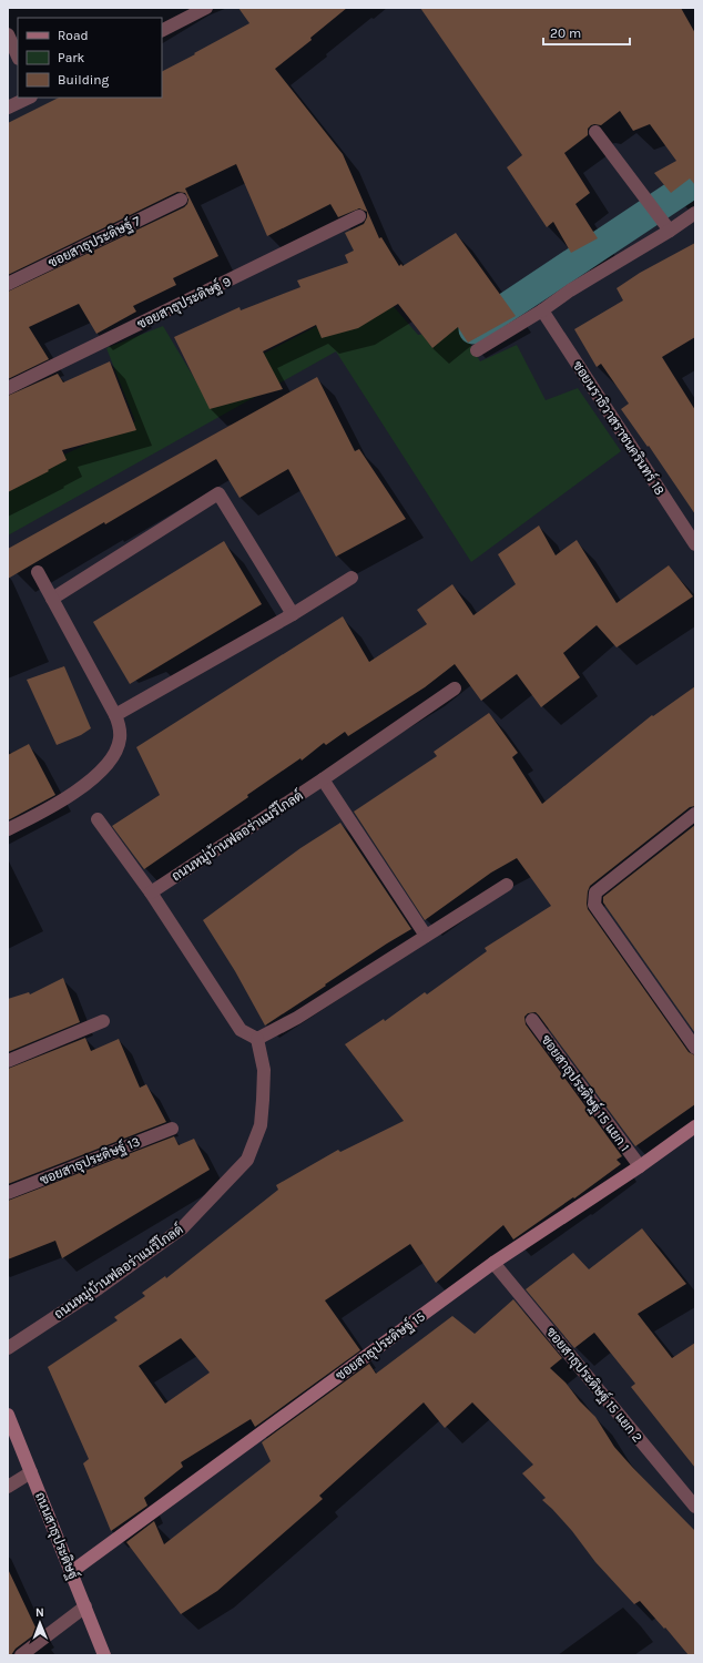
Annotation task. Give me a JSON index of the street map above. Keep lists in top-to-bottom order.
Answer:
{
  "streets": {
    "street": [
      "ซอยสาธุประดิษฐ์ 7",
      "ซอยสาธุประดิษฐ์ 9",
      "ซอยนราธิวาสราชนครินทร์ 18",
      "ถนนหมู่บ้านฟลอร่าแมรีโกลด์",
      "ซอยสาธุประดิษฐ์ 15 แยก 1",
      "ซอยสาธุประดิษฐ์ 13",
      "ซอยสาธุประดิษฐ์ 15",
      "ซอยสาธุประดิษฐ์ 15 แยก 2",
      "ถนนสาธุประดิษฐ์"
    ]
  },
  "crossings": [
    ["ซอยสาธุประดิษฐ์ 15 แยก 1", "ซอยสาธุประดิษฐ์ 15"],
    ["ซอยสาธุประดิษฐ์ 15", "ซอยสาธุประดิษฐ์ 15 แยก 2"],
    ["ซอยสาธุประดิษฐ์ 15", "ถนนสาธุประดิษฐ์"]
  ],
  "legend": ["Road", "Park", "Building"],
  "scale_bar": "20 m",
  "north": "top"
}
